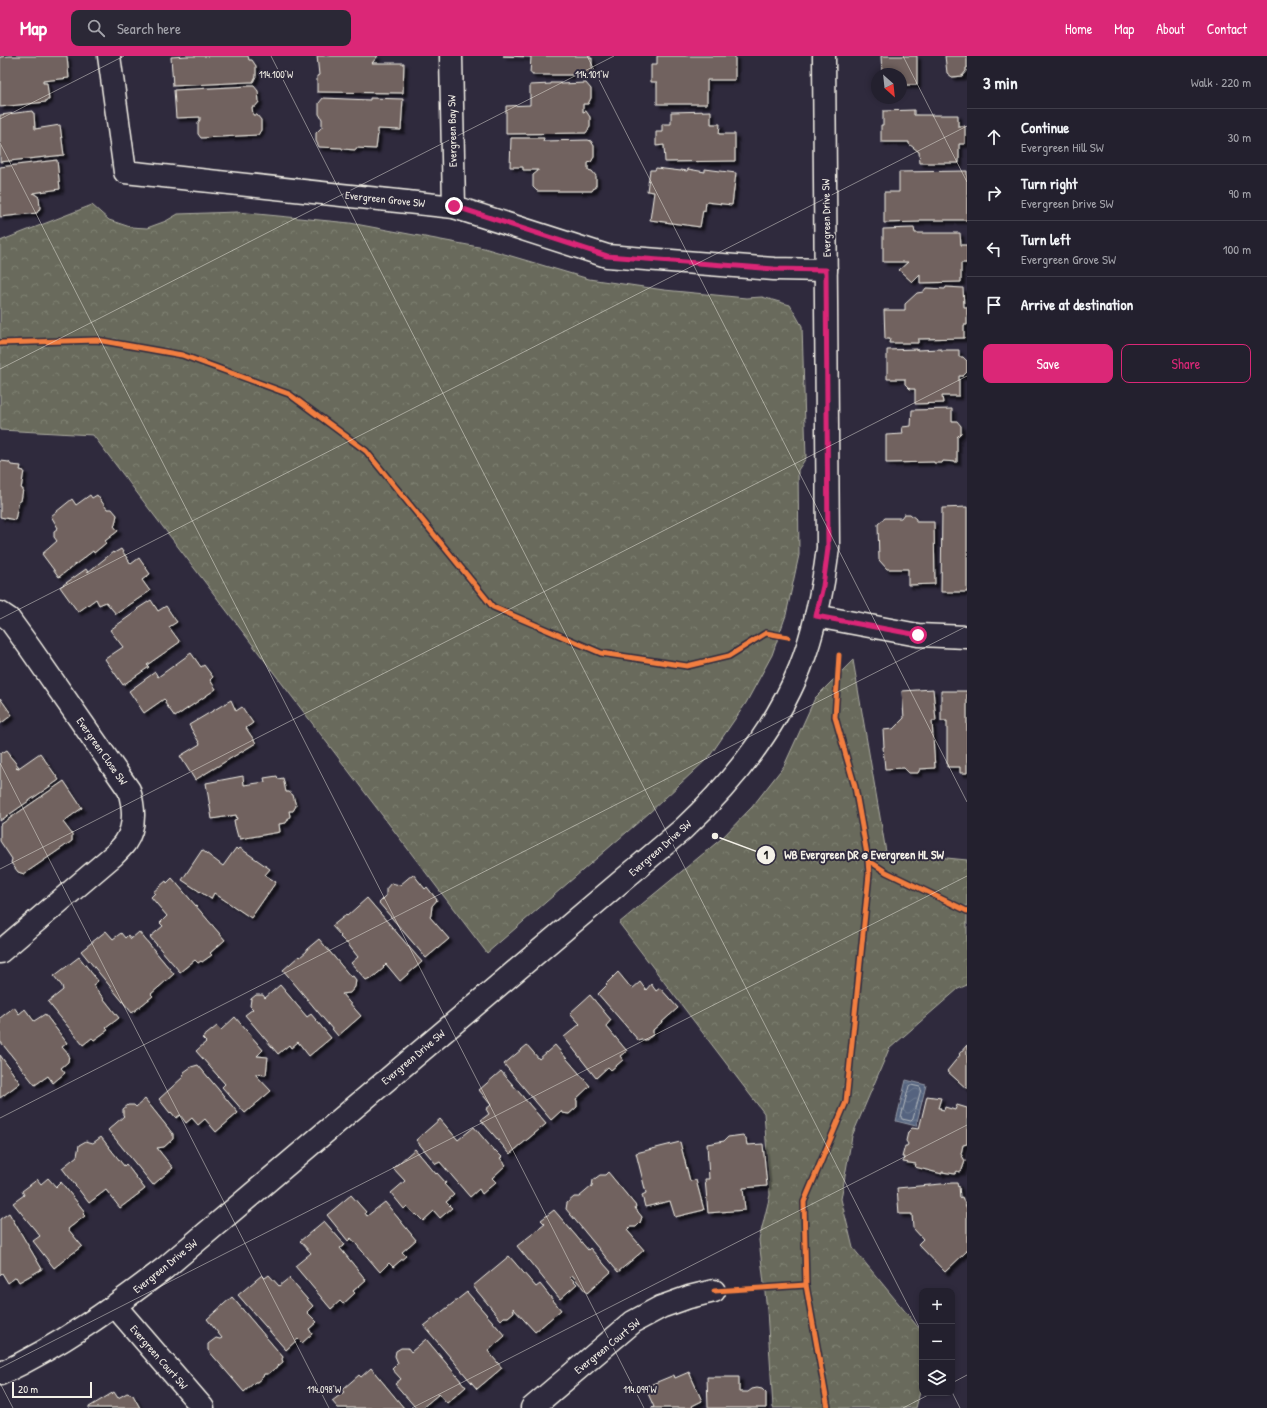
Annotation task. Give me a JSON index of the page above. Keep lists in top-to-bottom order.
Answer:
{
  "streets": {
    "street": [
      "Evergreen Bay SW",
      "Evergreen Grove SW",
      "Evergreen Drive SW",
      "Evergreen Close SW",
      "Evergreen Court SW"
    ]
  },
  "crossings": [
    ["Evergreen Bay SW", "Evergreen Grove SW"],
    ["Evergreen Grove SW", "Evergreen Drive SW"],
    ["Evergreen Drive SW", "Evergreen Court SW"]
  ],
  "places": ["WB Evergreen DR @ Evergreen HL SW"],
  "scale_bar": "20 m",
  "north": "bottom right",
  "page": {
    "header": "Map",
    "search": "Search here",
    "nav": [
      "Home",
      "Map",
      "About",
      "Contact"
    ],
    "heading": ["3 min", "Walk · 220 m"],
    "list": [
      ["Continue", "Evergreen Hill SW", "30 m"],
      ["Turn right", "Evergreen Drive SW", "90 m"],
      ["Turn left", "Evergreen Grove SW", "100 m"],
      "Arrive at destination"
    ],
    "buttons": ["Save", "Share"],
    "map_buttons": ["+", "−"],
    "scale": "20 m"
  },
  "coordinates": [
    "114.100°W",
    "114.101°W",
    "114.098°W",
    "114.099°W"
  ]
}
